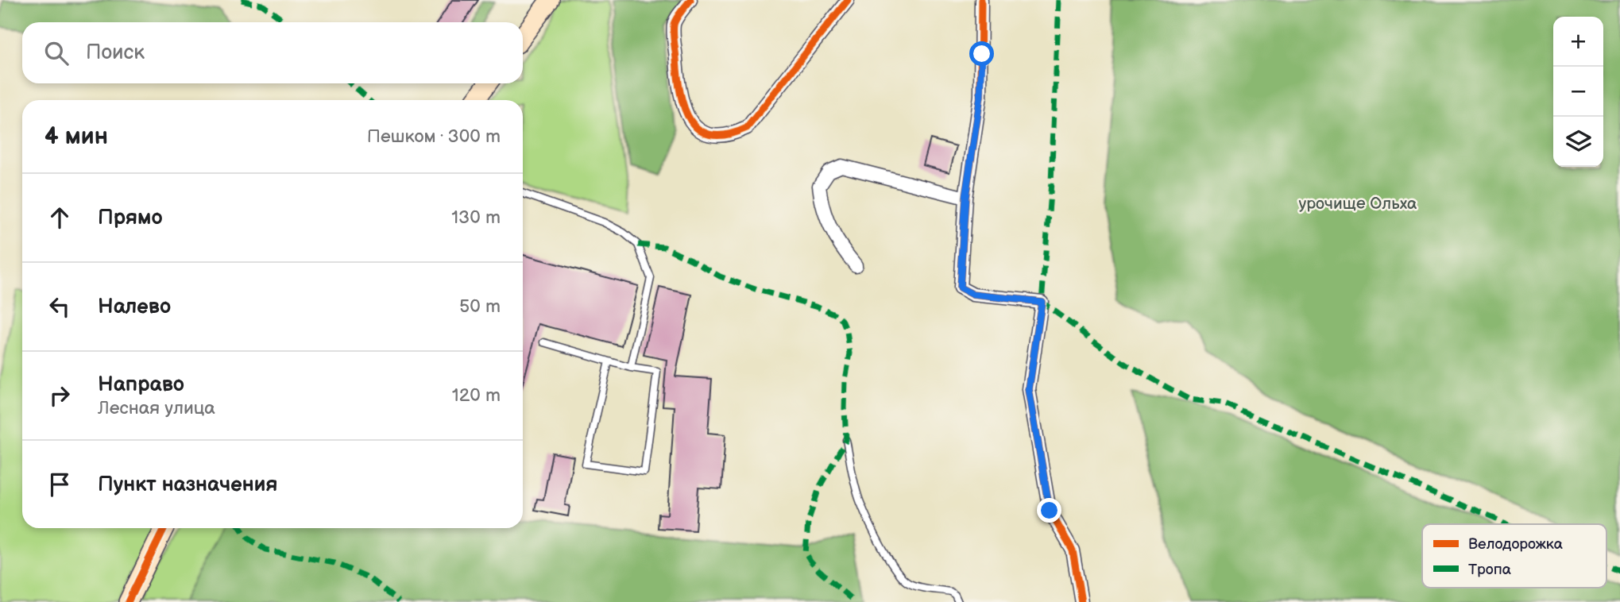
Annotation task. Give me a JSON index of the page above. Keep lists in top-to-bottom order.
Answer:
{
  "parks": ["урочище Ольха"],
  "legend": ["Велодорожка", "Тропа"],
  "page": {
    "map_buttons": ["+", "−"],
    "search": "Поиск",
    "heading": ["4 мин", "Пешком · 300 m"],
    "list": [
      ["Прямо", "130 m"],
      ["Налево", "50 m"],
      ["Направо", "Лесная улица", "120 m"],
      "Пункт назначения"
    ]
  }
}
